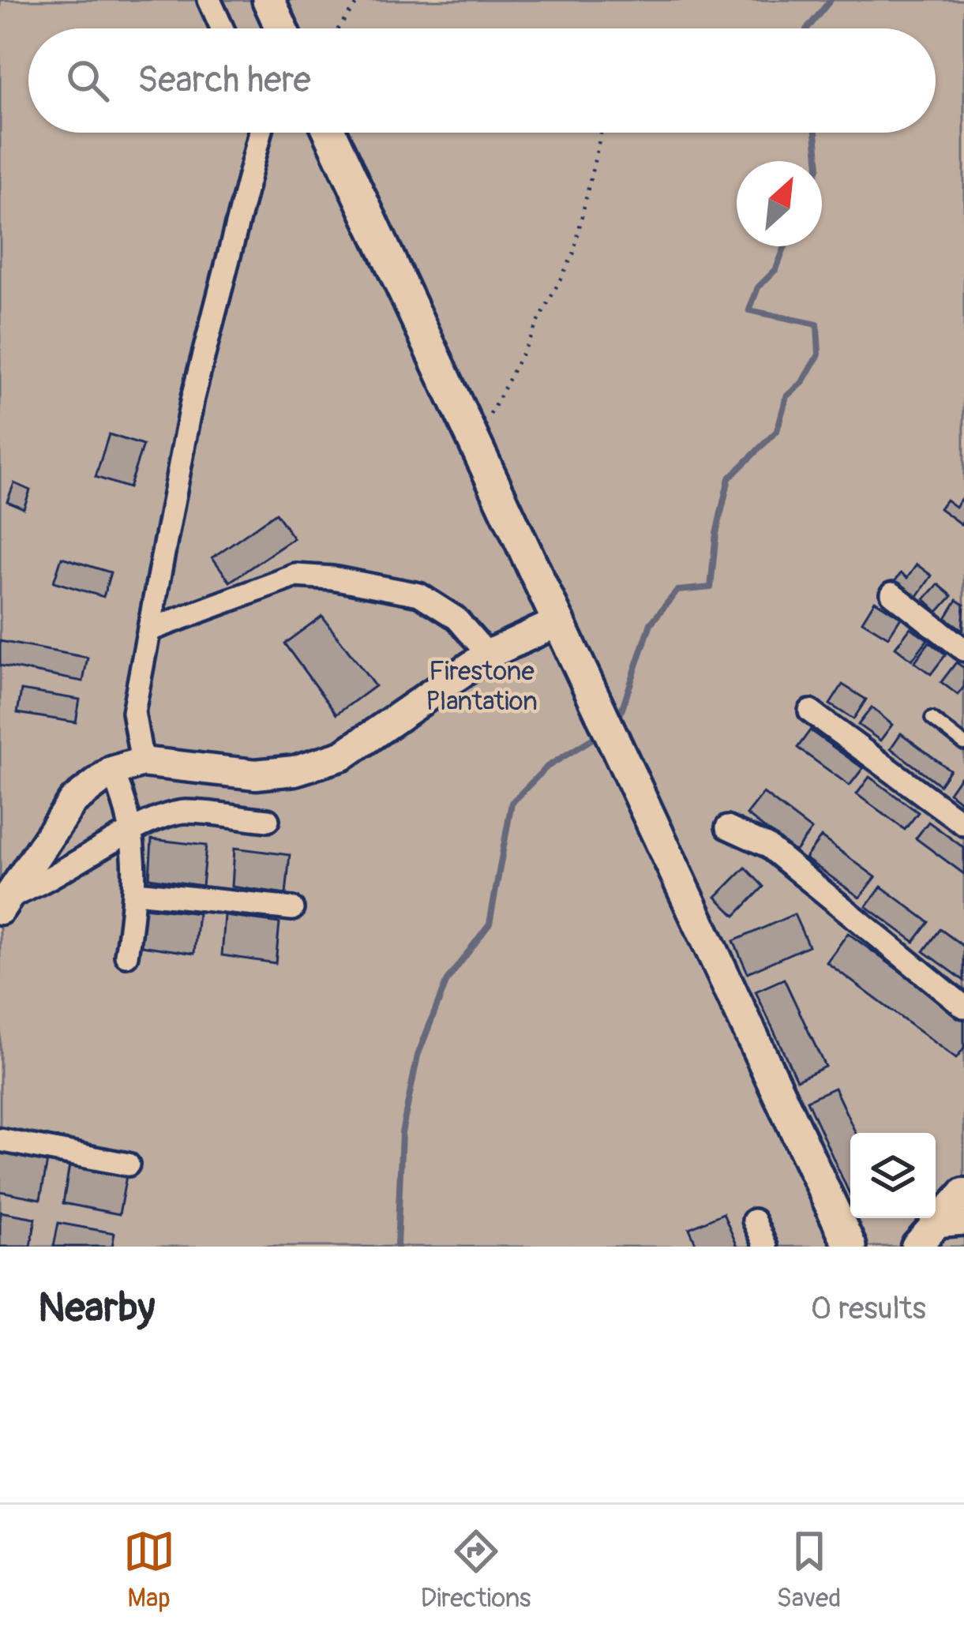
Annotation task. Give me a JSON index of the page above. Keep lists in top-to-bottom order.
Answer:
{
  "parks": ["Firestone Plantation"],
  "north": "top right",
  "page": {
    "search": "Search here",
    "heading": ["Nearby", "0 results"],
    "nav": ["Map", "Directions", "Saved"]
  }
}
